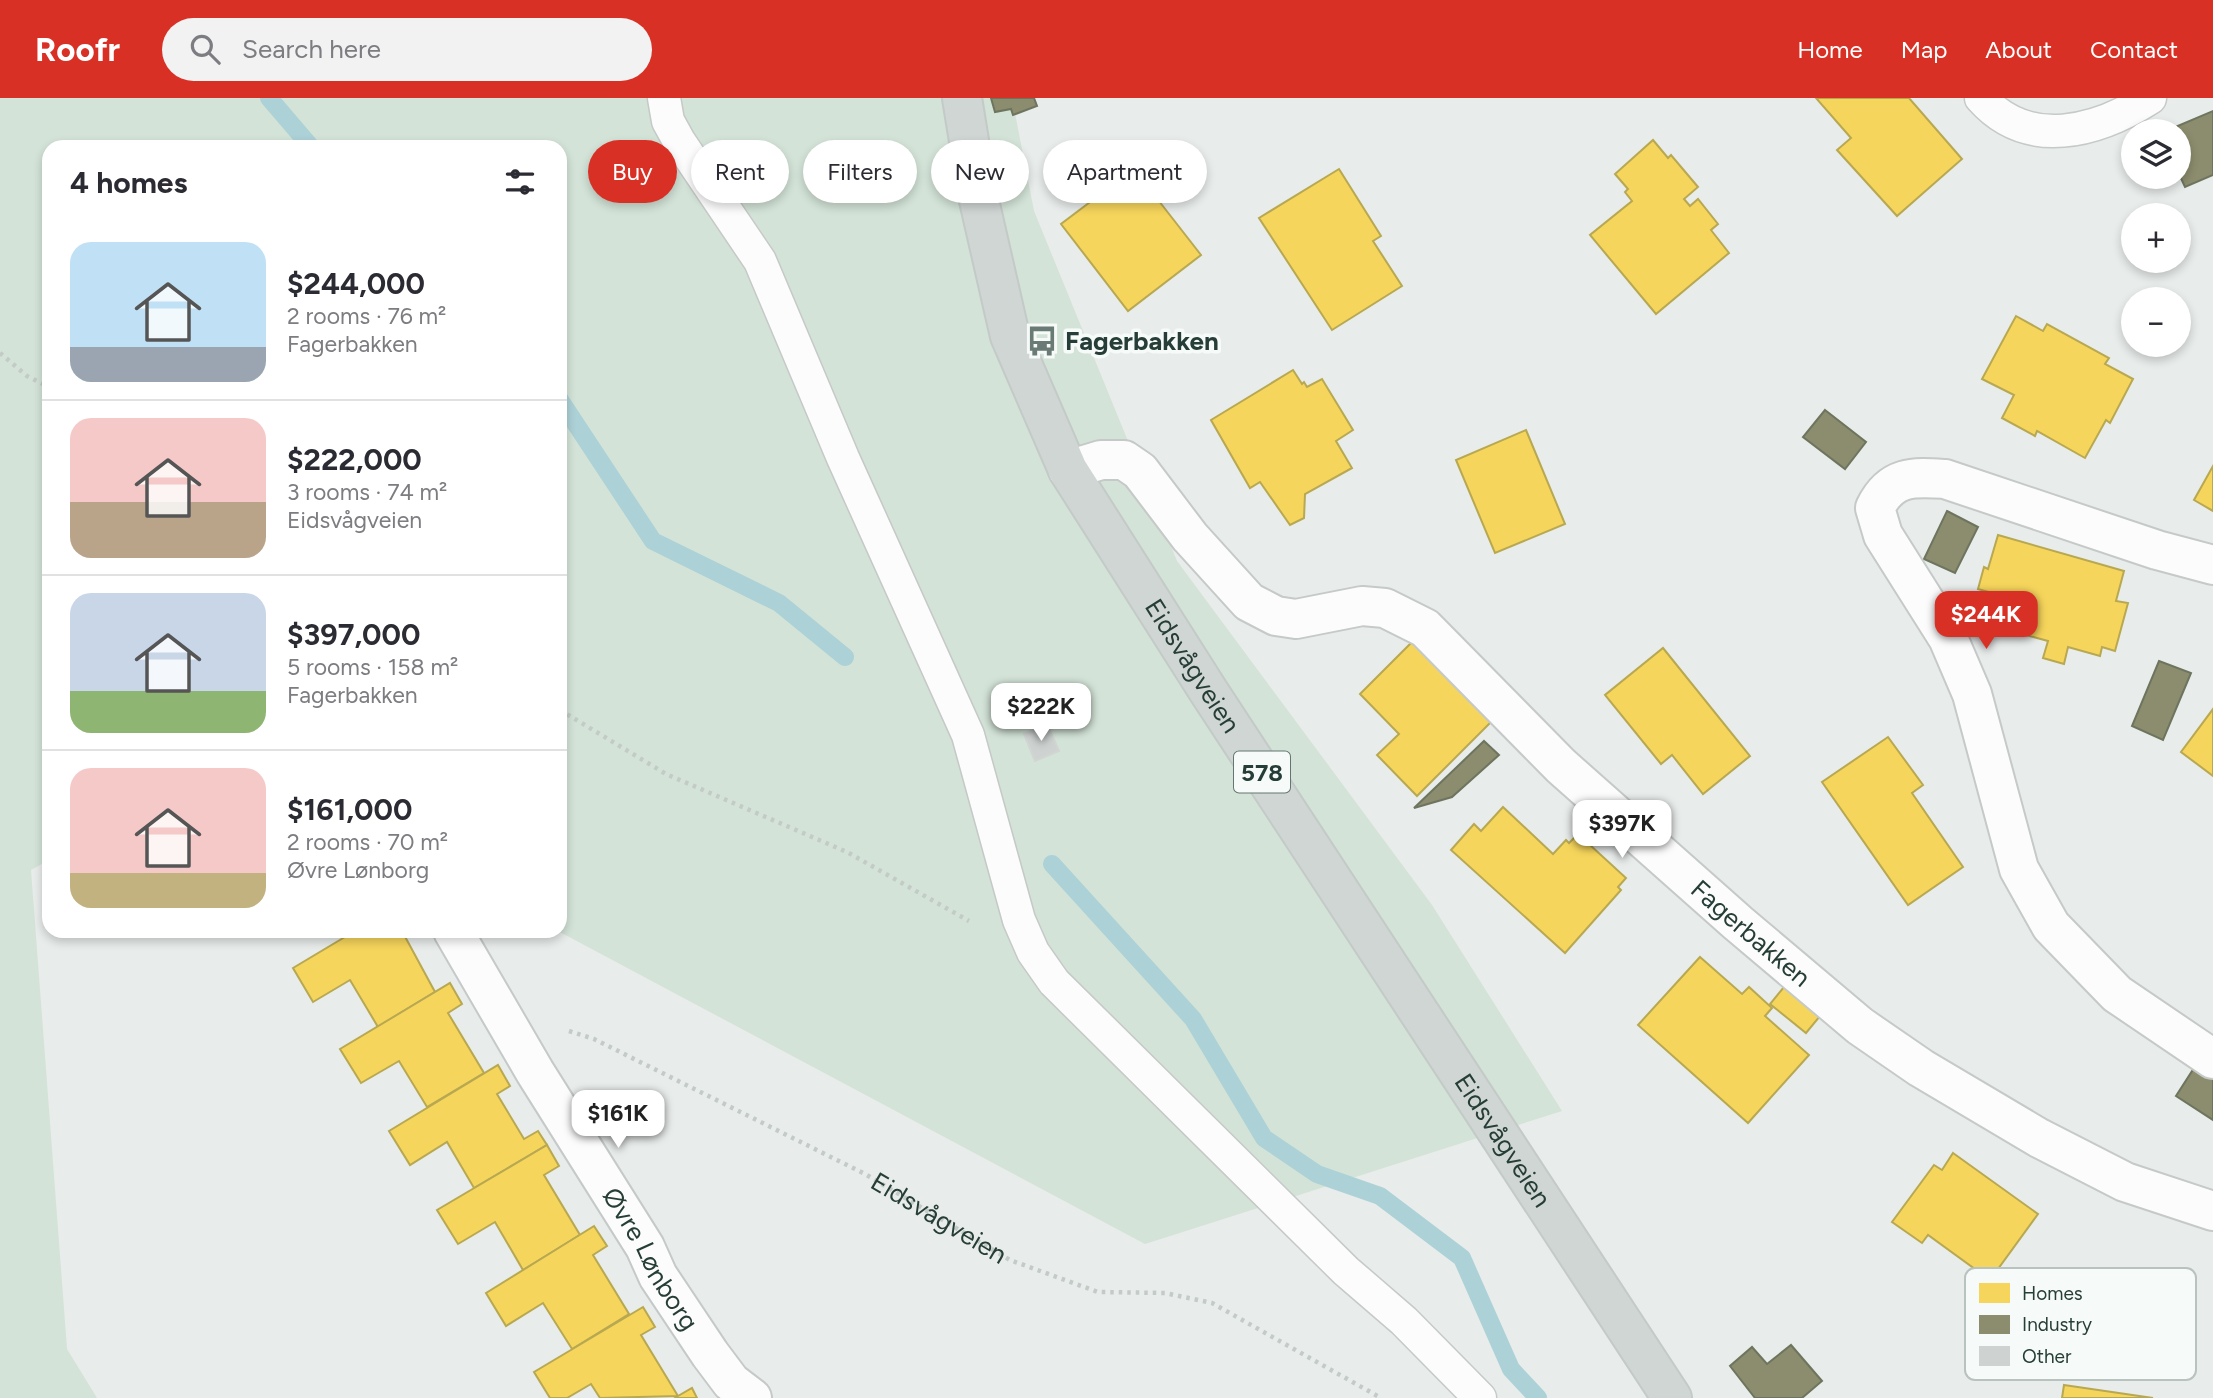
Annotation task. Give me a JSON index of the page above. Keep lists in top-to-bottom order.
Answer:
{
  "streets": {
    "main road": ["Eidsvågveien", "578"],
    "street": ["Fagerbakken", "Øvre Lønborg"]
  },
  "crossings": [
    ["Eidsvågveien", "Fagerbakken"],
    ["Eidsvågveien", "Øvre Lønborg"]
  ],
  "places": {
    "bus stop": ["Fagerbakken"]
  },
  "legend": ["Homes", "Industry", "Other"],
  "page": {
    "header": "Roofr",
    "search": "Search here",
    "nav": [
      "Home",
      "Map",
      "About",
      "Contact"
    ],
    "map_buttons": ["+", "−"],
    "chip": [
      "Buy",
      "Rent",
      "Filters",
      "New",
      "Apartment"
    ],
    "heading": "4 homes",
    "list": [
      {
        "name": "$244,000",
        "note": "2 rooms · 76 m² · Fagerbakken"
      },
      {
        "name": "$222,000",
        "note": "3 rooms · 74 m² · Eidsvågveien"
      },
      {
        "name": "$397,000",
        "note": "5 rooms · 158 m² · Fagerbakken"
      },
      {
        "name": "$161,000",
        "note": "2 rooms · 70 m² · Øvre Lønborg"
      }
    ],
    "price": [
      "$244K",
      "$222K",
      "$397K",
      "$161K"
    ]
  }
}
